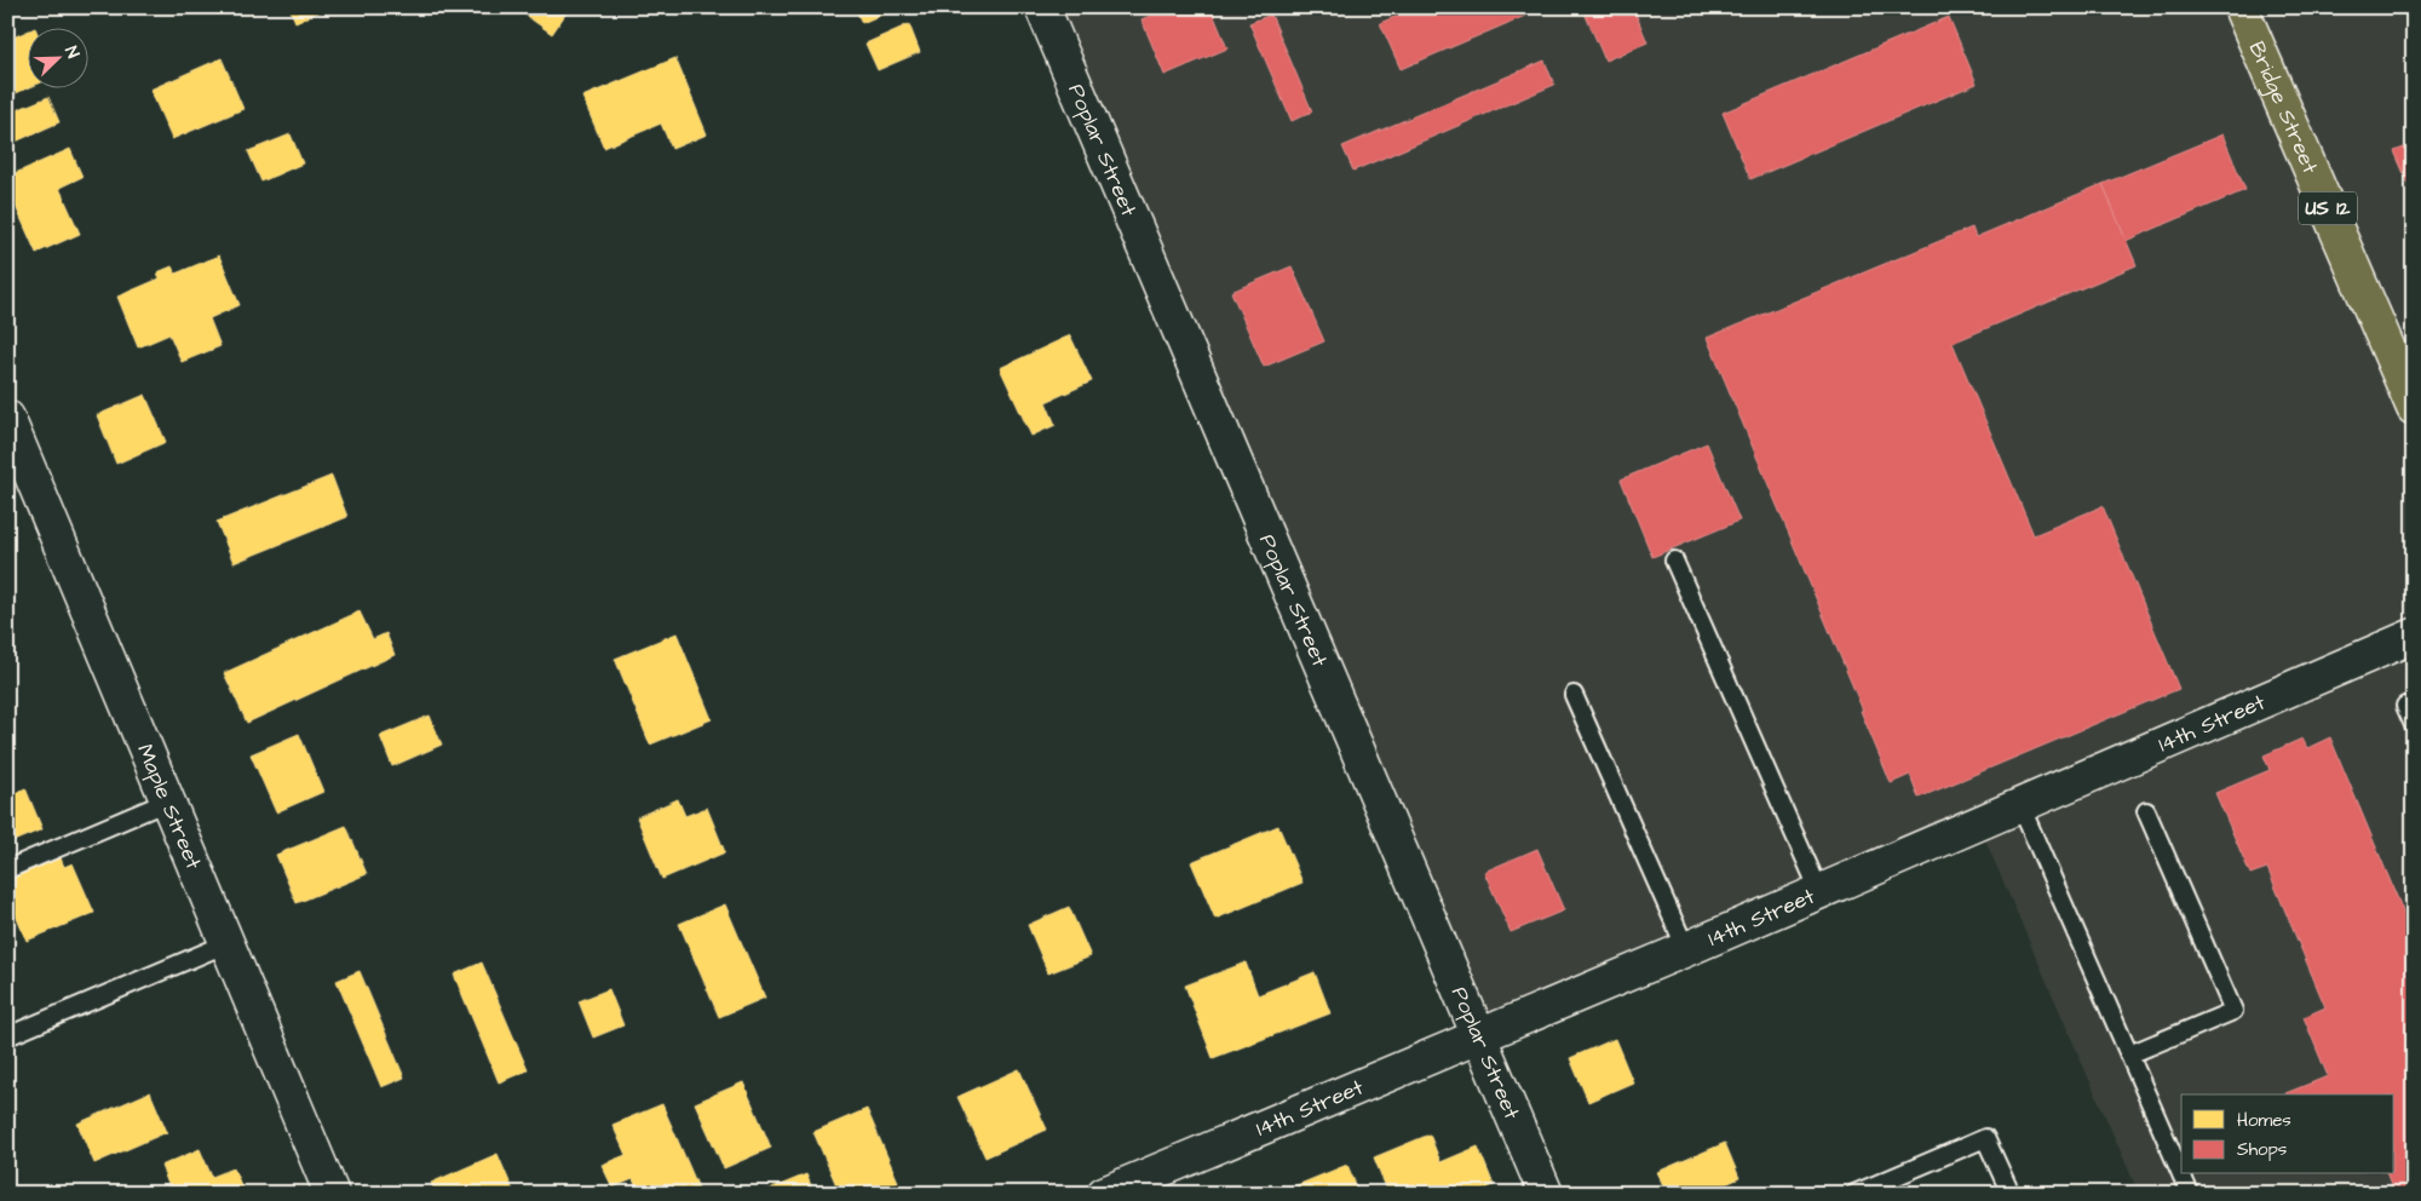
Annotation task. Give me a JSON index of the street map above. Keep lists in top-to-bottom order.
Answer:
{
  "streets": {
    "highway": ["Bridge Street", "US 12"],
    "street": ["Poplar Street", "14th Street", "Maple Street"]
  },
  "crossings": [
    ["Poplar Street", "14th Street"]
  ],
  "legend": ["Homes", "Shops"],
  "north": "top right"
}
